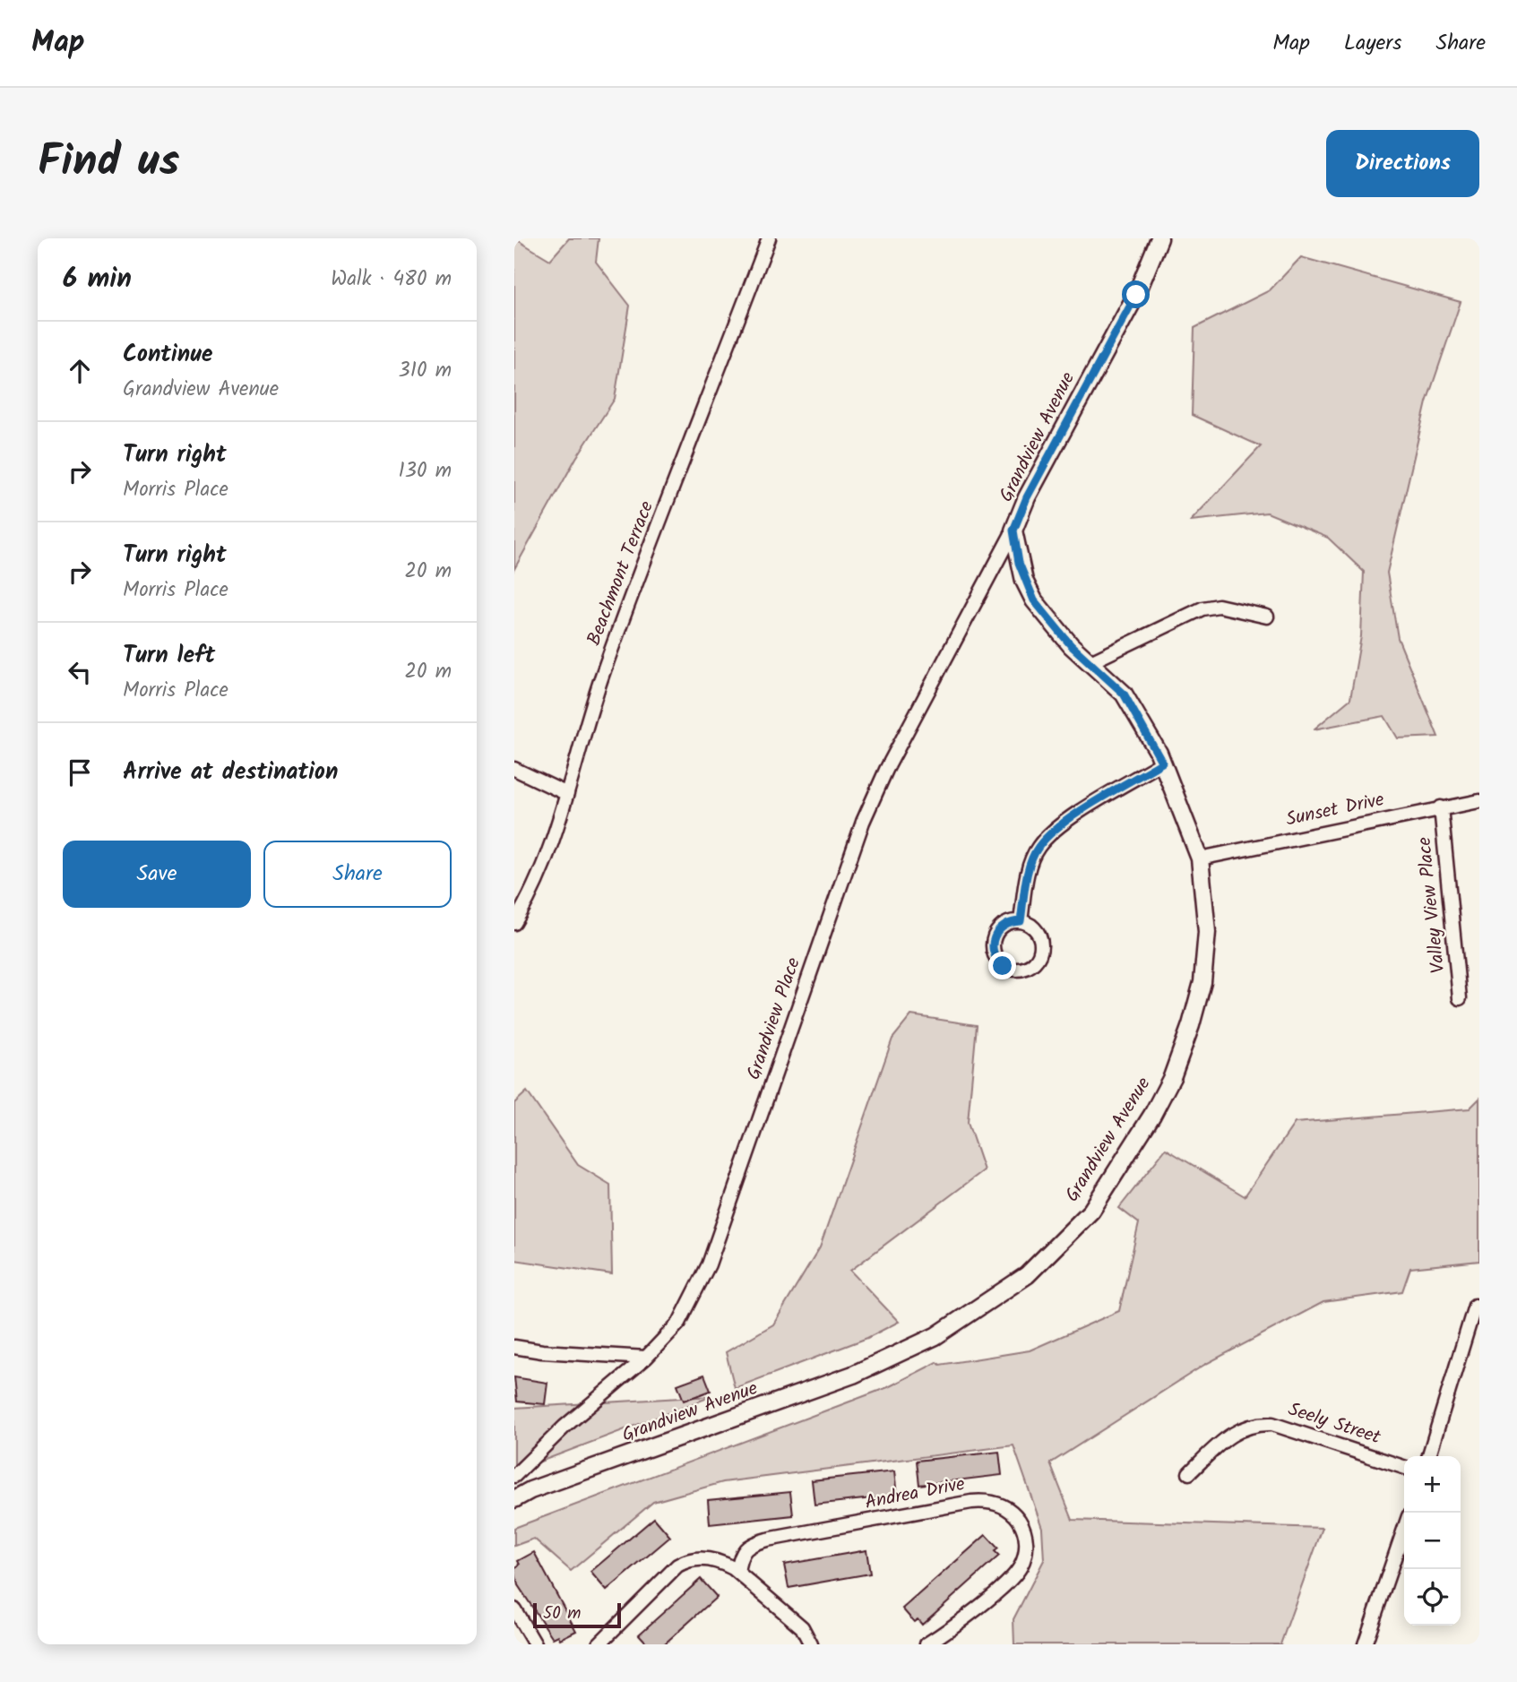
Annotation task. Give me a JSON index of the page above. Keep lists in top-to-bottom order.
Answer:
{
  "streets": {
    "main road": ["Grandview Avenue"],
    "street": [
      "Beachmont Terrace",
      "Sunset Drive",
      "Valley View Place",
      "Grandview Place",
      "Seely Street",
      "Andrea Drive"
    ]
  },
  "crossings": [
    ["Grandview Avenue", "Sunset Drive"],
    ["Grandview Avenue", "Grandview Place"],
    ["Sunset Drive", "Valley View Place"]
  ],
  "scale_bar": "50 m",
  "page": {
    "header": "Map",
    "nav": ["Map", "Layers", "Share"],
    "title": "Find us",
    "buttons": [
      "Directions",
      ["Save", "Share"]
    ],
    "heading": ["6 min", "Walk · 480 m"],
    "list": [
      ["Continue", "Grandview Avenue", "310 m"],
      ["Turn right", "Morris Place", "130 m"],
      ["Turn right", "Morris Place", "20 m"],
      ["Turn left", "Morris Place", "20 m"],
      "Arrive at destination"
    ],
    "map_buttons": ["+", "−"],
    "scale": "50 m"
  }
}
